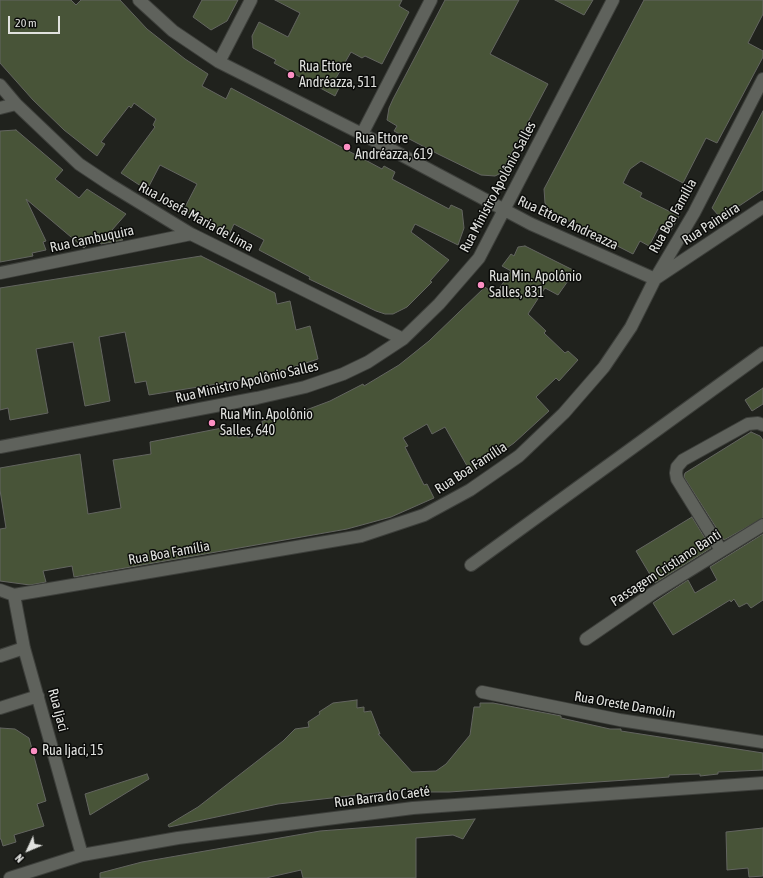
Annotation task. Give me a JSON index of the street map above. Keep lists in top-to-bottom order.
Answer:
{
  "streets": {
    "street": [
      "Rua Ministro Apolônio Salles",
      "Rua Boa Família",
      "Rua Josefa Maria de Lima",
      "Rua Ettore Andreazza",
      "Rua Paineira",
      "Rua Cambuquira",
      "Passagem Cristiano Banti",
      "Rua Oreste Damolin",
      "Rua Ijaci",
      "Rua Barra do Caeté"
    ]
  },
  "crossings": [
    ["Rua Ministro Apolônio Salles", "Rua Josefa Maria de Lima"],
    ["Rua Ministro Apolônio Salles", "Rua Ettore Andreazza"],
    ["Rua Boa Família", "Rua Ettore Andreazza"],
    ["Rua Boa Família", "Rua Paineira"],
    ["Rua Boa Família", "Rua Ijaci"],
    ["Rua Josefa Maria de Lima", "Rua Cambuquira"],
    ["Rua Ettore Andreazza", "Rua Paineira"],
    ["Rua Ijaci", "Rua Barra do Caeté"]
  ],
  "places": [
    "Rua Ettore Andréazza, 511",
    "Rua Ettore Andréazza, 619",
    "Rua Min. Apolônio Salles, 831",
    "Rua Min. Apolônio Salles, 640",
    "Rua Ijaci, 15"
  ],
  "scale_bar": "20 m",
  "north": "bottom left"
}
